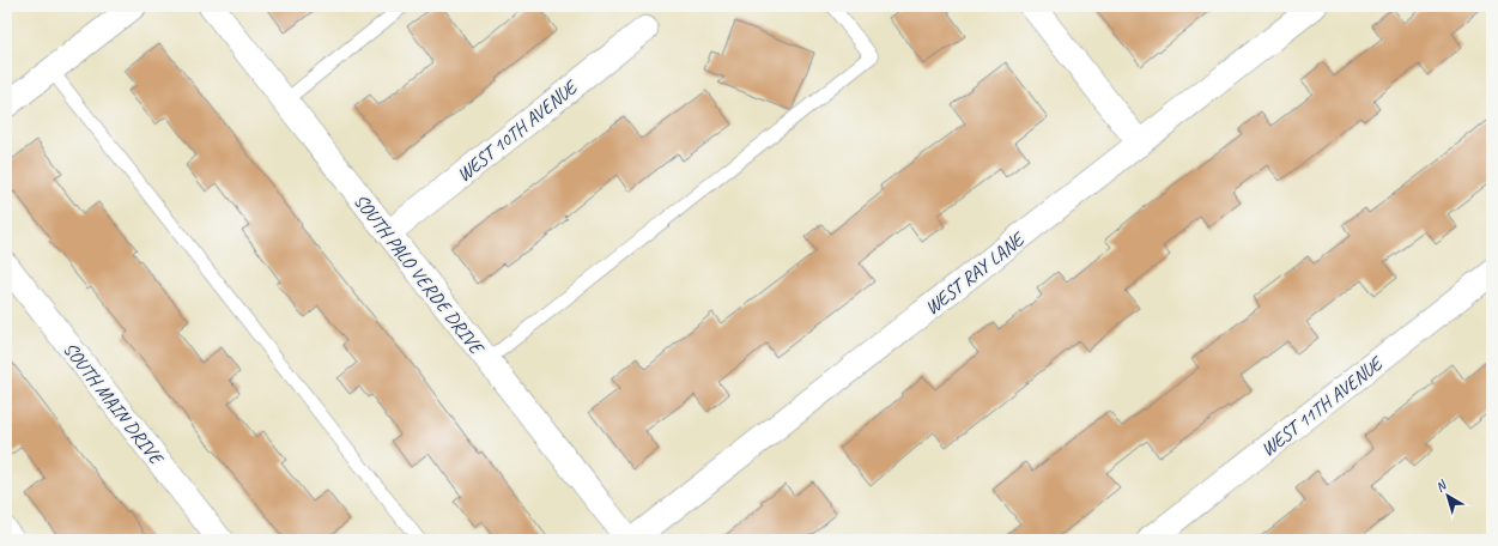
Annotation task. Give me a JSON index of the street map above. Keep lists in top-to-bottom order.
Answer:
{
  "streets": {
    "street": [
      "WEST 10TH AVENUE",
      "SOUTH PALO VERDE DRIVE",
      "WEST RAY LANE",
      "SOUTH MAIN DRIVE",
      "WEST 11TH AVENUE"
    ]
  },
  "crossings": [
    ["WEST 10TH AVENUE", "SOUTH PALO VERDE DRIVE"]
  ],
  "north": "top left"
}
